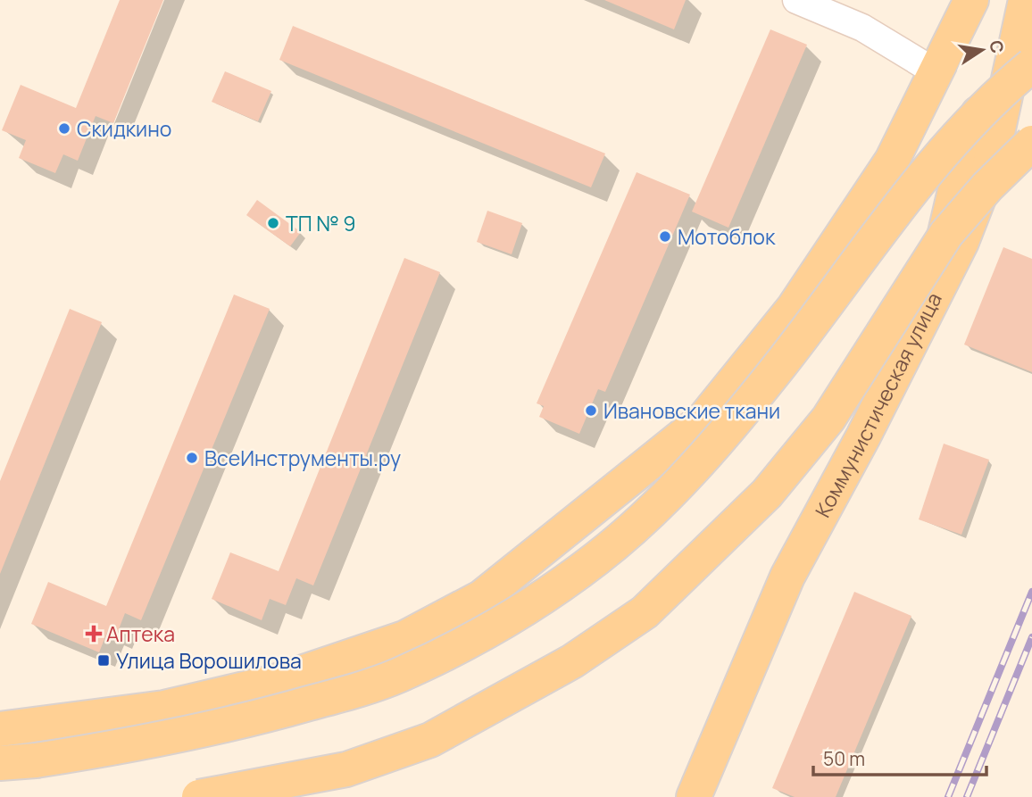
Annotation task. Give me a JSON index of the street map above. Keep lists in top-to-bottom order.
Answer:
{
  "streets": {
    "main road": ["Коммунистическая улица"]
  },
  "places": {
    "other": [
      "Скидкино",
      "ТП № 9",
      "Мотоблок",
      "Ивановские ткани",
      "ВсеИнструменты.ру"
    ],
    "health": ["Аптека"],
    "transit": ["Улица Ворошилова"]
  },
  "scale_bar": "50 m",
  "north": "right"
}
